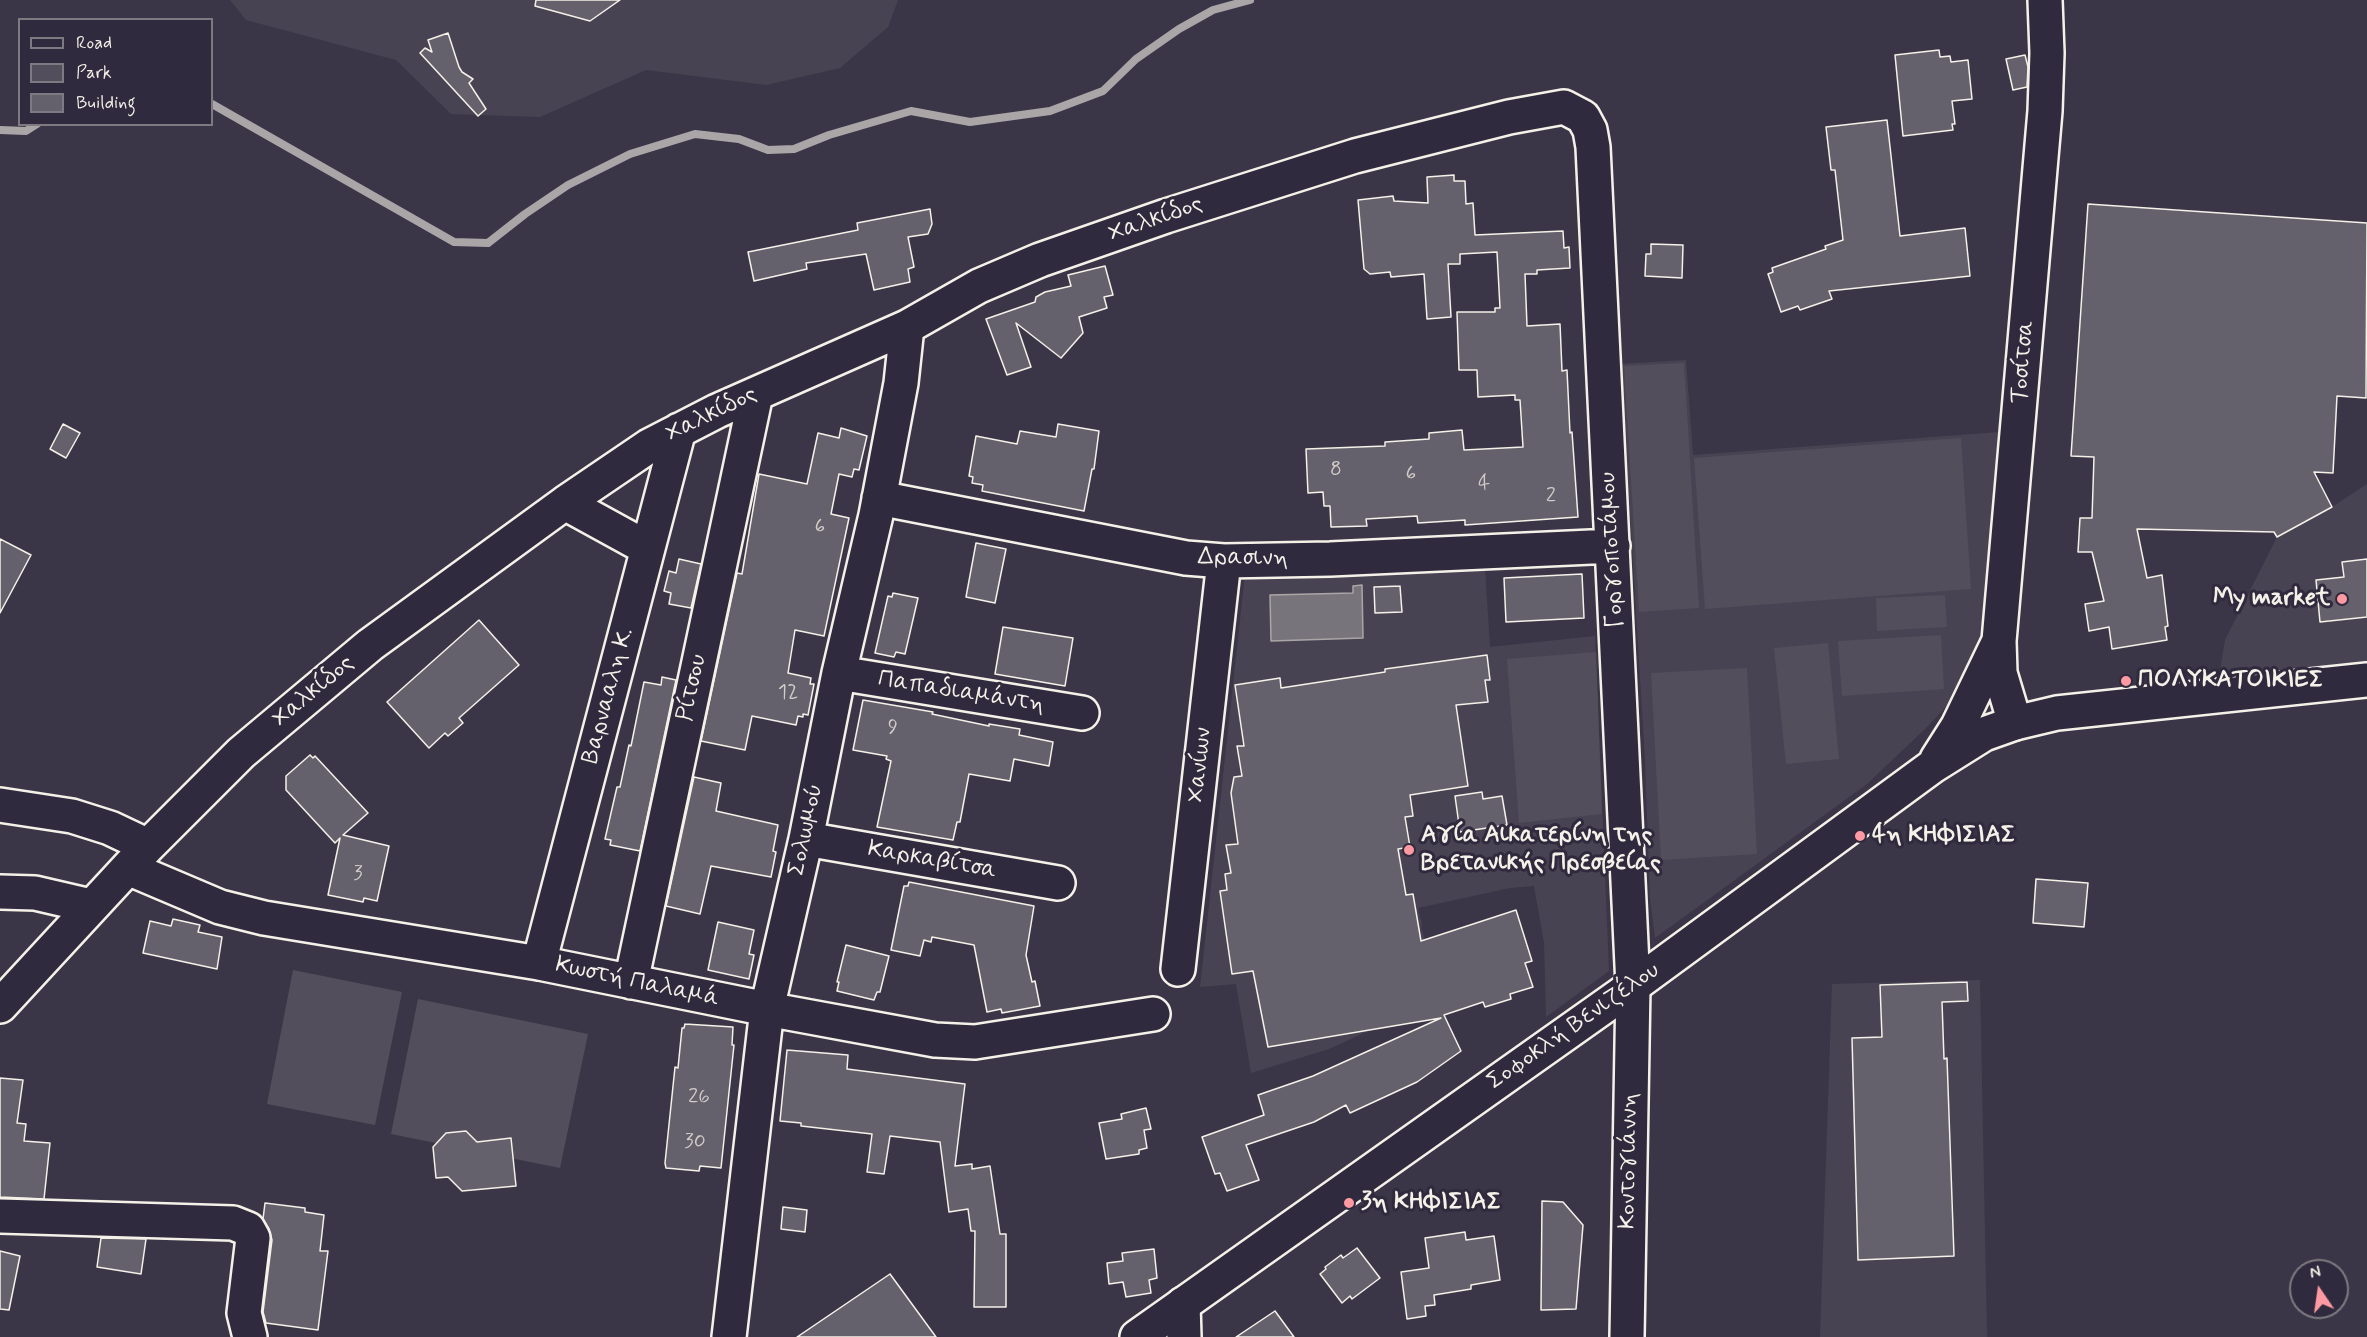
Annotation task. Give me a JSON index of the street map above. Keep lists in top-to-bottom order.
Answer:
{
  "streets": {
    "street": [
      "Χαλκίδος",
      "Τοσίτσα",
      "Γοργοποτάμου",
      "Δρασινη",
      "Ρίτσου",
      "Παπαδιαμάντη",
      "Βαρνααλη Κ.",
      "Χανίων",
      "Σολωμού",
      "Καρκαβίτσα",
      "Κωστή Παλαμά",
      "Σοφοκλή Βενιζέλου",
      "Κοντογιάννη"
    ]
  },
  "crossings": [
    ["Χαλκίδος", "Γοργοποτάμου"],
    ["Χαλκίδος", "Ρίτσου"],
    ["Χαλκίδος", "Βαρνααλη Κ."],
    ["Χαλκίδος", "Σολωμού"],
    ["Χαλκίδος", "Κωστή Παλαμά"],
    ["Τοσίτσα", "Σοφοκλή Βενιζέλου"],
    ["Γοργοποτάμου", "Δρασινη"],
    ["Γοργοποτάμου", "Σοφοκλή Βενιζέλου"],
    ["Γοργοποτάμου", "Κοντογιάννη"],
    ["Δρασινη", "Χανίων"],
    ["Δρασινη", "Σολωμού"],
    ["Ρίτσου", "Κωστή Παλαμά"],
    ["Παπαδιαμάντη", "Σολωμού"],
    ["Βαρνααλη Κ.", "Κωστή Παλαμά"],
    ["Σολωμού", "Καρκαβίτσα"],
    ["Σολωμού", "Κωστή Παλαμά"],
    ["Σοφοκλή Βενιζέλου", "Κοντογιάννη"]
  ],
  "places": [
    "My market",
    "ΠΟΛΥΚΑΤΟΙΚΙΕΣ",
    "4η ΚΗΦΙΣΙΑΣ",
    "Αγία Αικατερίνη της Βρετανικής Πρεσβείας",
    "3η ΚΗΦΙΣΙΑΣ"
  ],
  "house_numbers": [
    "8",
    "6",
    "4",
    "2",
    "6",
    "12",
    "9",
    "3",
    "26",
    "30"
  ],
  "legend": ["Road", "Park", "Building"],
  "north": "top"
}
